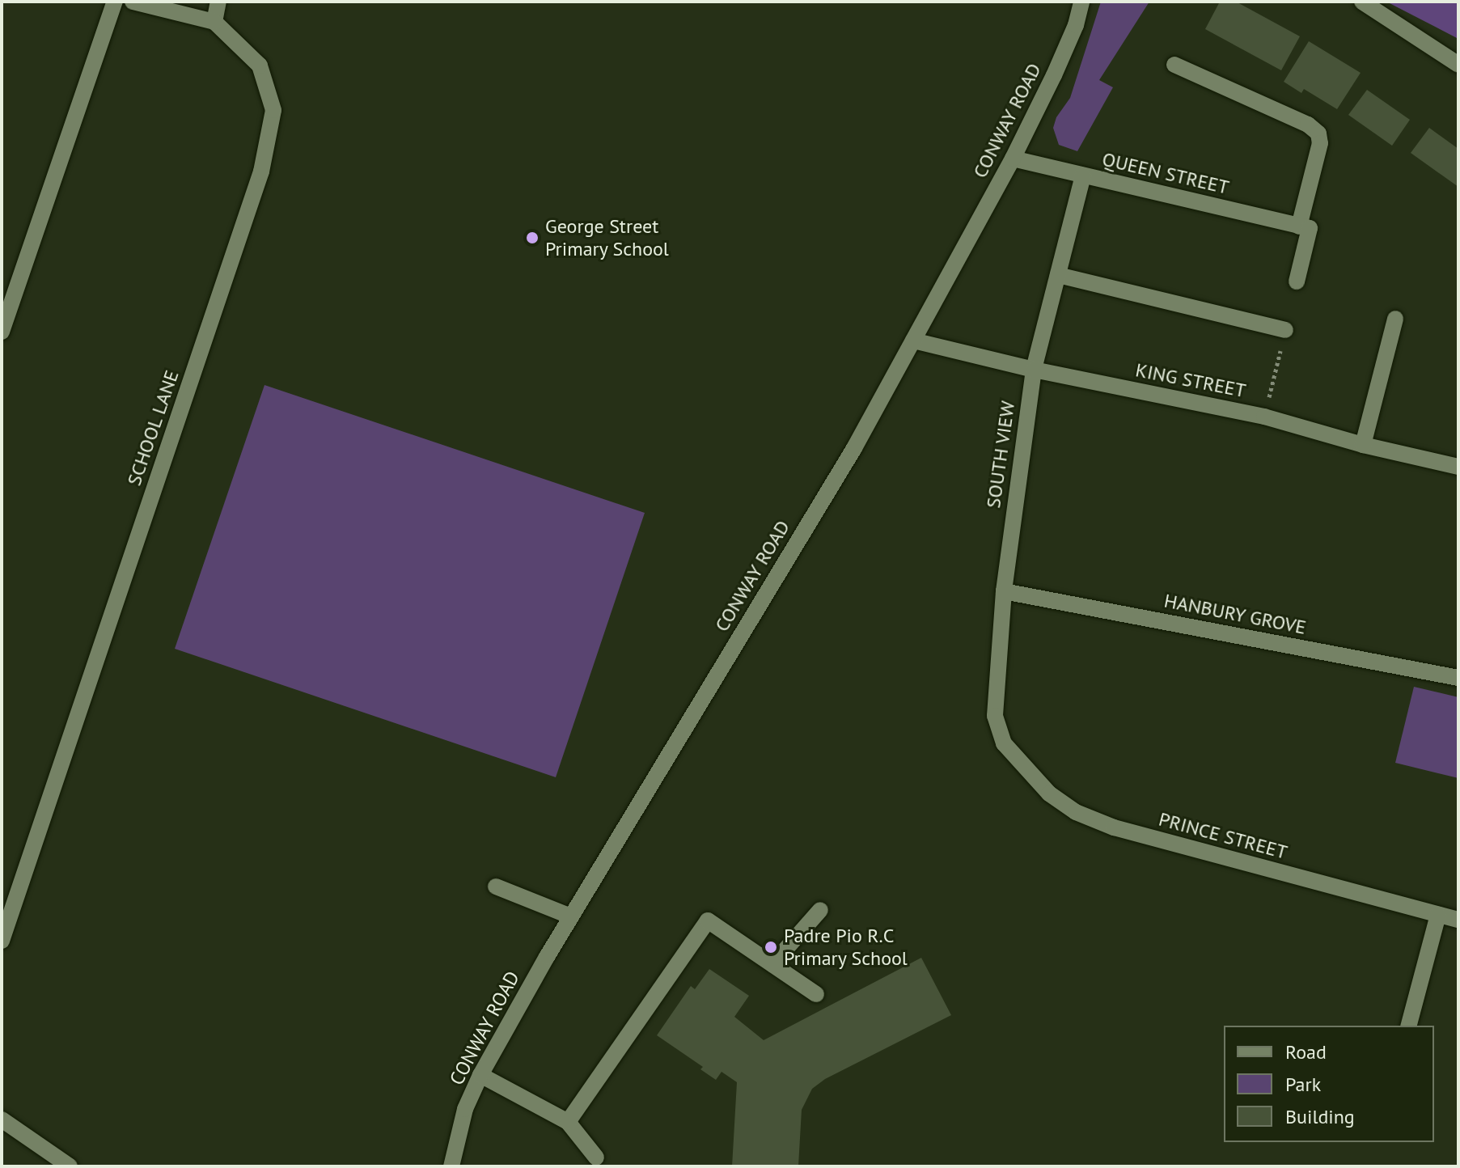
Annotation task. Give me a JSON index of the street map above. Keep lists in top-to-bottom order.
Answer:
{
  "streets": {
    "street": [
      "CONWAY ROAD",
      "QUEEN STREET",
      "KING STREET",
      "SCHOOL LANE",
      "SOUTH VIEW",
      "HANBURY GROVE",
      "PRINCE STREET"
    ]
  },
  "crossings": [
    ["CONWAY ROAD", "QUEEN STREET"],
    ["CONWAY ROAD", "KING STREET"],
    ["QUEEN STREET", "SOUTH VIEW"],
    ["KING STREET", "SOUTH VIEW"],
    ["SOUTH VIEW", "HANBURY GROVE"],
    ["SOUTH VIEW", "PRINCE STREET"]
  ],
  "places": ["George Street Primary School", "Padre Pio R.C Primary School"],
  "legend": ["Road", "Park", "Building"]
}
